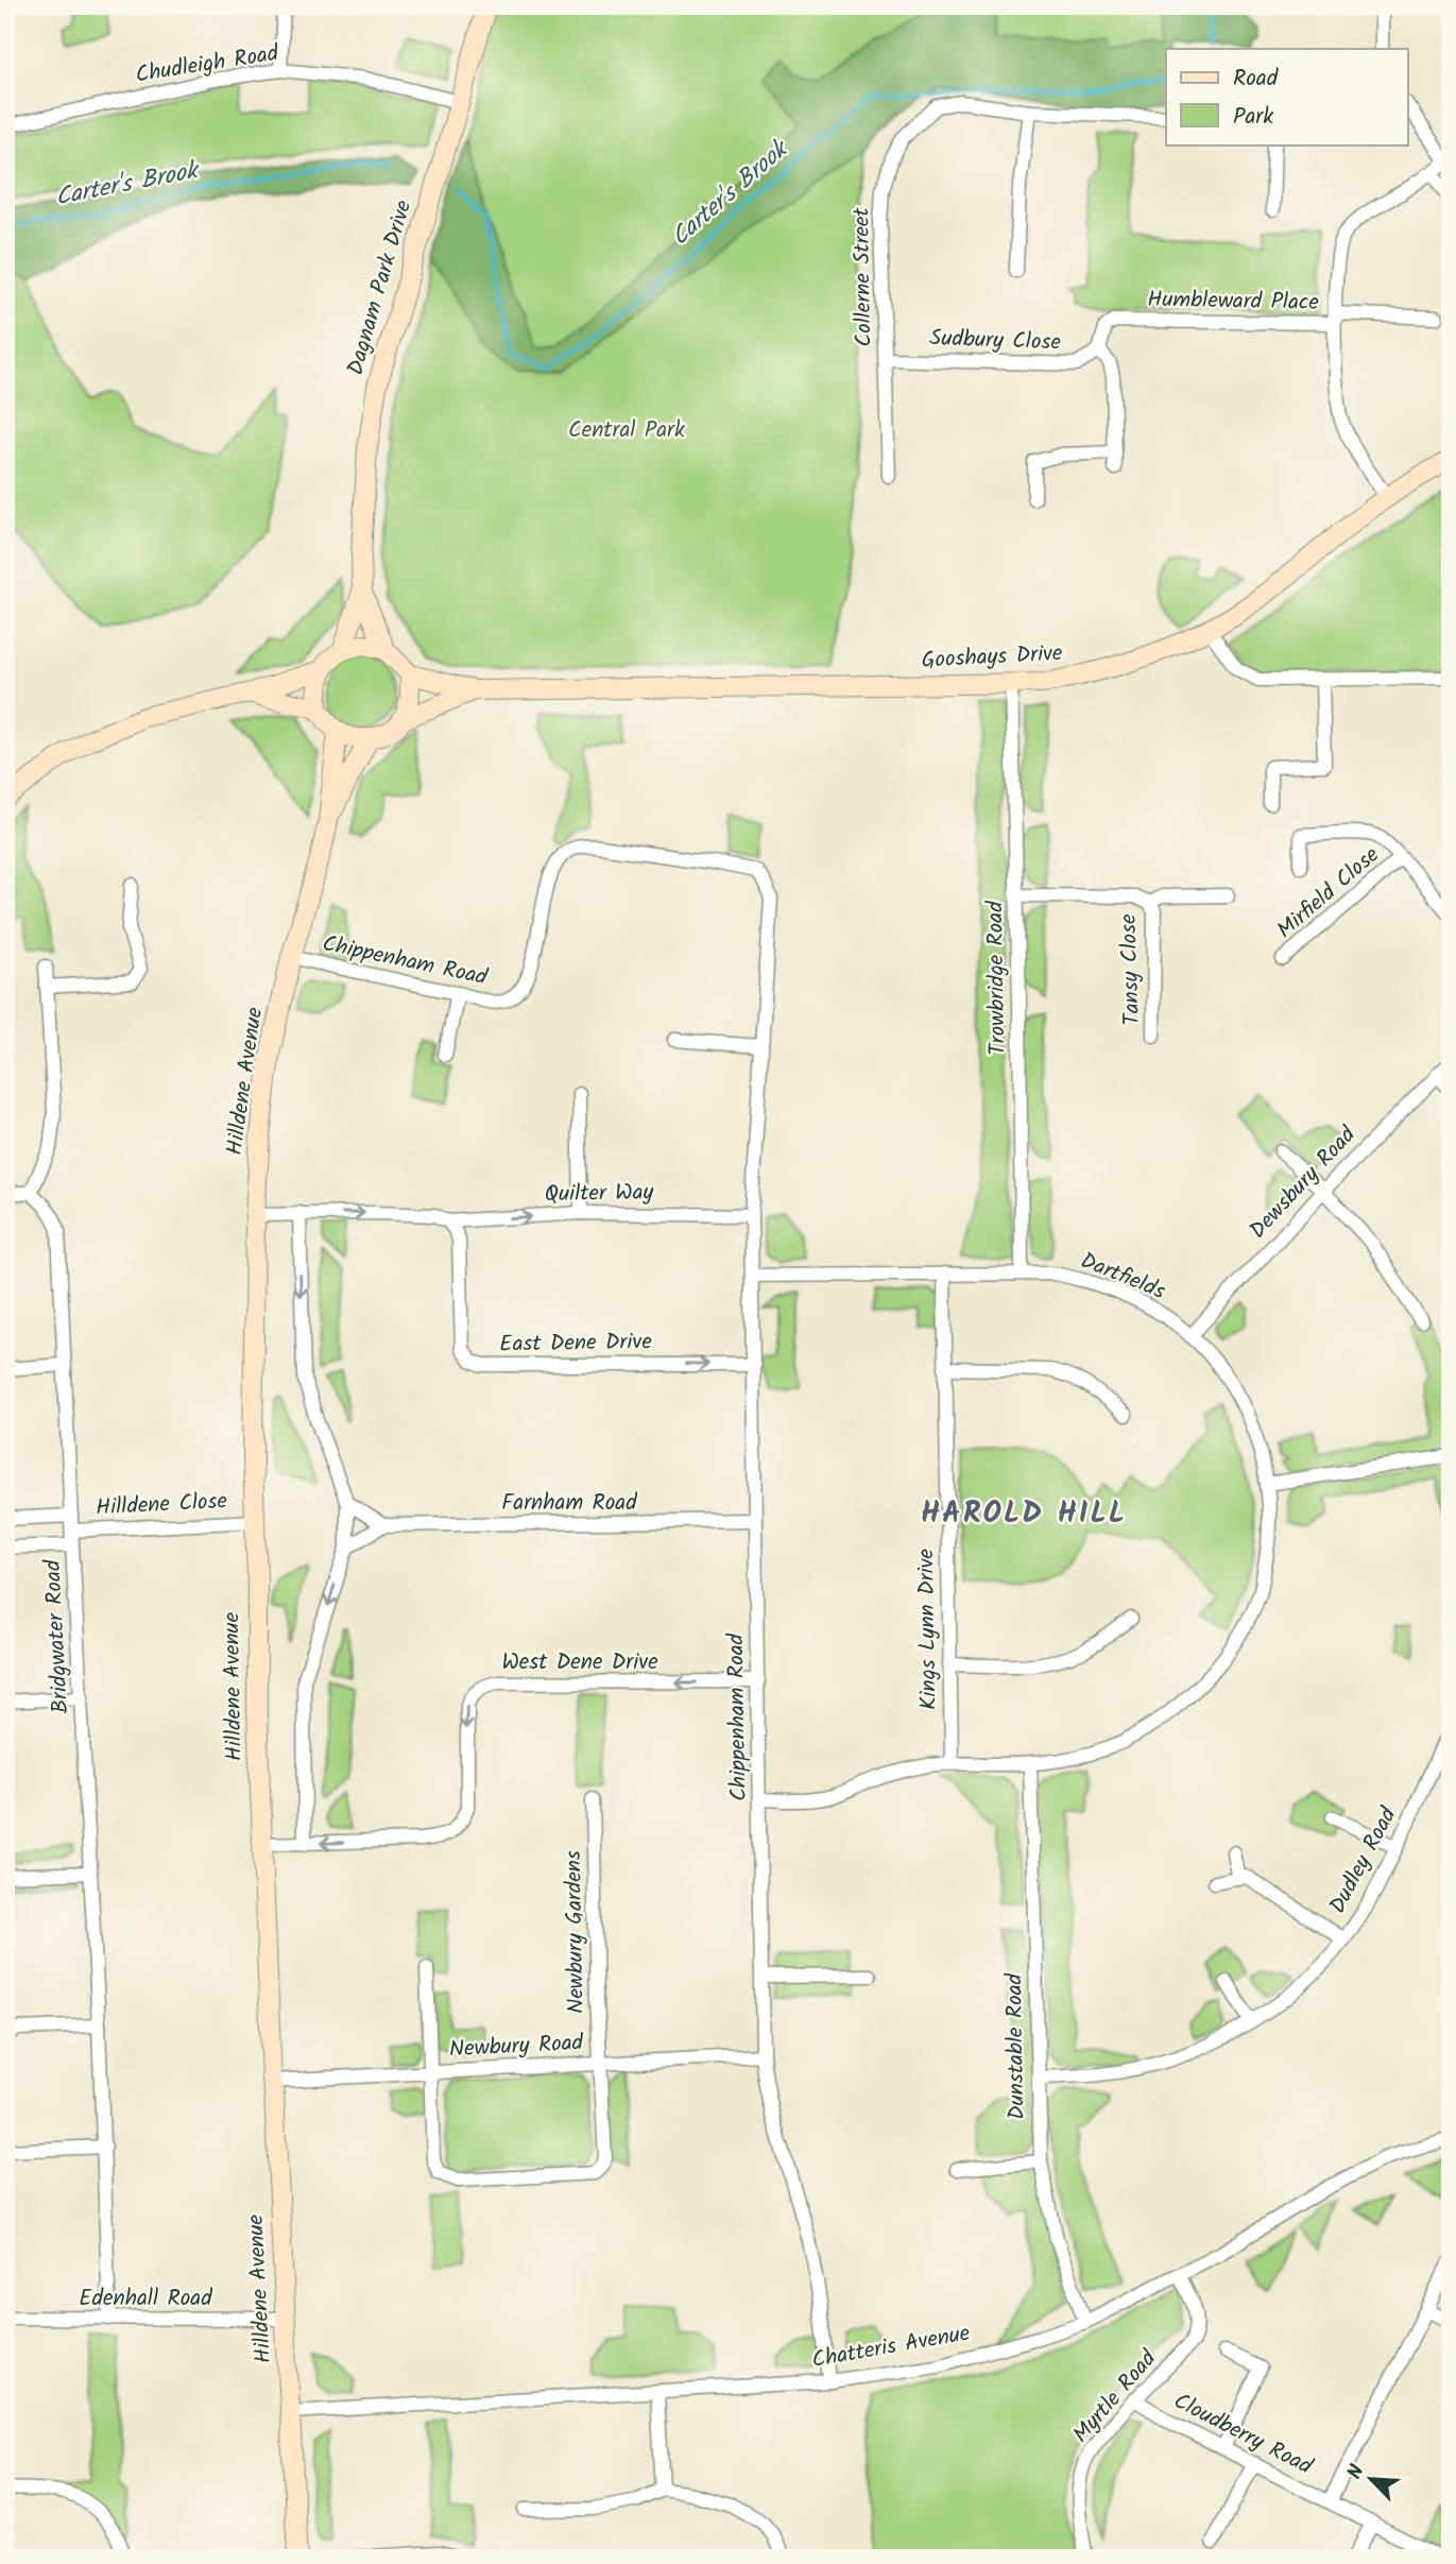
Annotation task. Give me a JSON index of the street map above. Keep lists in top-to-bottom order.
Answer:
{
  "streets": {
    "street": [
      "Chudleigh Road",
      "Collerne Street",
      "Dagnam Park Drive",
      "Humbleward Place",
      "Sudbury Close",
      "Gooshays Drive",
      "Mirfield Close",
      "Chippenham Road",
      "Tansy Close",
      "Trowbridge Road",
      "Hilldene Avenue",
      "Dewsbury Road",
      "Quilter Way",
      "Dartfields",
      "East Dene Drive",
      "Farnham Road",
      "Hilldene Close",
      "Kings Lynn Drive",
      "Bridgwater Road",
      "West Dene Drive",
      "Dudley Road",
      "Newbury Gardens",
      "Newbury Road",
      "Dunstable Road",
      "Edenhall Road",
      "Chatteris Avenue",
      "Myrtle Road",
      "Cloudberry Road"
    ]
  },
  "crossings": [
    ["Chudleigh Road", "Dagnam Park Drive"],
    ["Collerne Street", "Sudbury Close"],
    ["Dagnam Park Drive", "Gooshays Drive"],
    ["Dagnam Park Drive", "Hilldene Avenue"],
    ["Humbleward Place", "Sudbury Close"],
    ["Gooshays Drive", "Trowbridge Road"],
    ["Gooshays Drive", "Hilldene Avenue"],
    ["Chippenham Road", "Hilldene Avenue"],
    ["Chippenham Road", "Quilter Way"],
    ["Chippenham Road", "Dartfields"],
    ["Chippenham Road", "East Dene Drive"],
    ["Chippenham Road", "Farnham Road"],
    ["Chippenham Road", "West Dene Drive"],
    ["Chippenham Road", "Newbury Road"],
    ["Chippenham Road", "Chatteris Avenue"],
    ["Tansy Close", "Trowbridge Road"],
    ["Trowbridge Road", "Dartfields"],
    ["Hilldene Avenue", "Hilldene Close"],
    ["Hilldene Avenue", "West Dene Drive"],
    ["Hilldene Avenue", "Newbury Road"],
    ["Hilldene Avenue", "Edenhall Road"],
    ["Hilldene Avenue", "Chatteris Avenue"],
    ["Dewsbury Road", "Dartfields"],
    ["Quilter Way", "East Dene Drive"],
    ["Dartfields", "Kings Lynn Drive"],
    ["Dartfields", "Dunstable Road"],
    ["Hilldene Close", "Bridgwater Road"],
    ["Bridgwater Road", "Edenhall Road"],
    ["Dudley Road", "Dunstable Road"],
    ["Newbury Gardens", "Newbury Road"],
    ["Dunstable Road", "Chatteris Avenue"],
    ["Chatteris Avenue", "Myrtle Road"],
    ["Myrtle Road", "Cloudberry Road"]
  ],
  "one_way": ["Quilter Way", "West Dene Drive"],
  "districts": ["HAROLD HILL"],
  "water": ["Carter's Brook"],
  "parks": ["Central Park"],
  "legend": ["Road", "Park"],
  "north": "top left"
}
